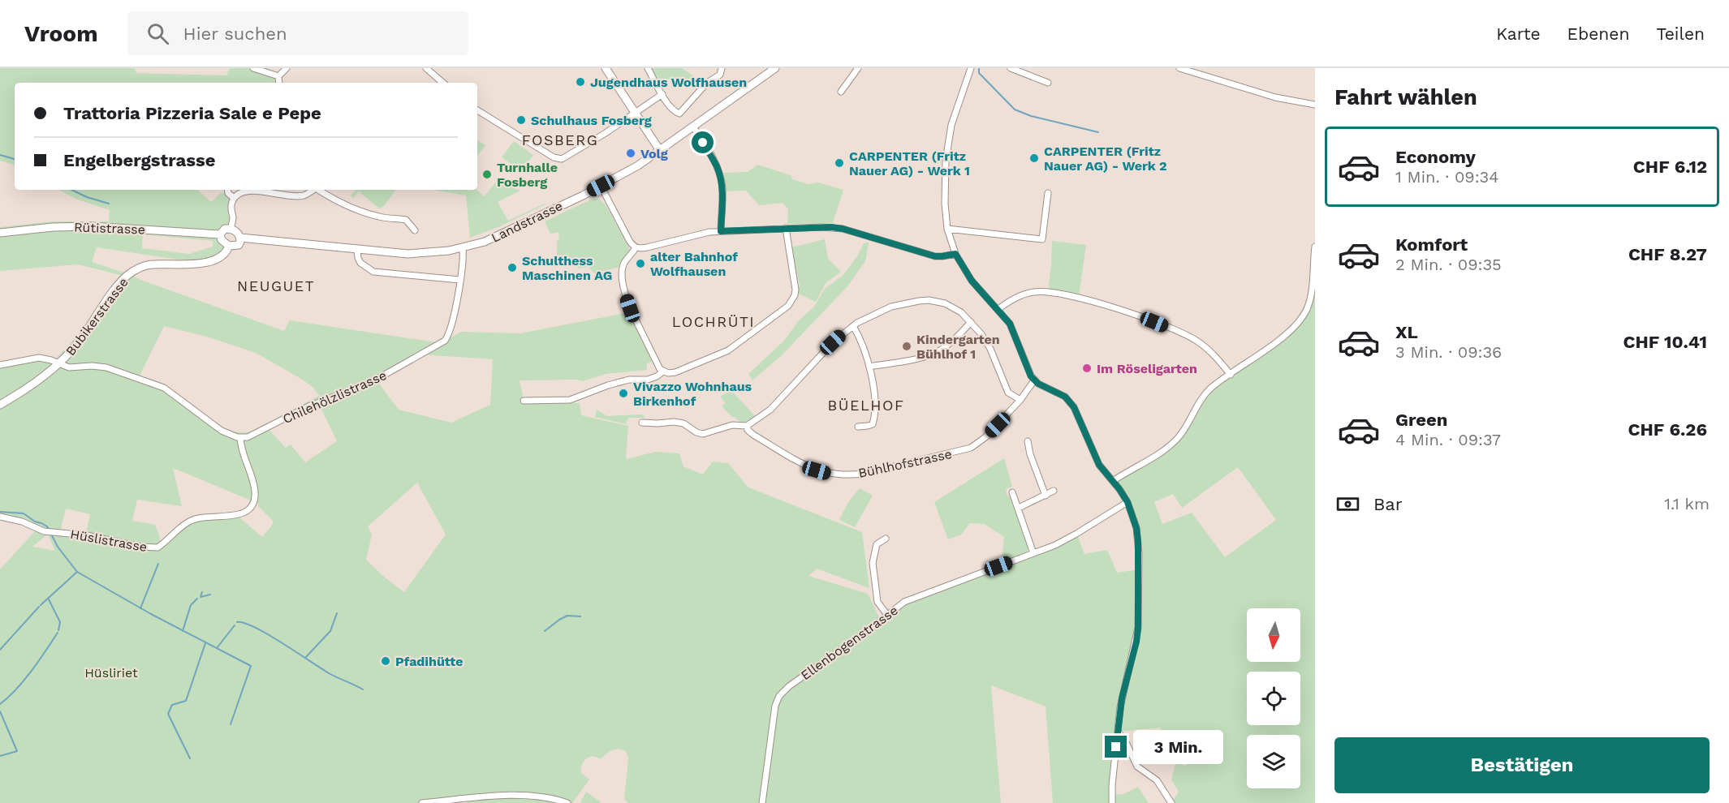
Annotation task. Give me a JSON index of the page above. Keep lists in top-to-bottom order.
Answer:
{
  "streets": {
    "main road": ["Landstrasse", "Rütistrasse", "Bubikerstrasse"],
    "street": [
      "Chilehölzlistrasse",
      "Bühlhofstrasse",
      "Hüslistrasse",
      "Ellenbogenstrasse"
    ]
  },
  "crossings": [
    ["Landstrasse", "Rütistrasse"],
    ["Landstrasse", "Bubikerstrasse"],
    ["Landstrasse", "Chilehölzlistrasse"],
    ["Rütistrasse", "Bubikerstrasse"],
    ["Chilehölzlistrasse", "Hüslistrasse"]
  ],
  "districts": [
    "FOSBERG",
    "NEUGUET",
    "LOCHRÜTI",
    "BÜELHOF"
  ],
  "parks": ["Hüsliriet"],
  "places": [
    "Jugendhaus Wolfhausen",
    "Schulhaus Fosberg",
    "Volg",
    "CARPENTER (Fritz Nauer AG) - Werk 2",
    "CARPENTER (Fritz Nauer AG) - Werk 1",
    "Turnhalle Fosberg",
    "alter Bahnhof Wolfhausen",
    "Schulthess Maschinen AG",
    "Kindergarten Bühlhof 1",
    "Im Röseligarten",
    "Vivazzo Wohnhaus Birkenhof",
    "Pfadihütte"
  ],
  "north": "bottom",
  "page": {
    "header": "Vroom",
    "search": "Hier suchen",
    "nav": ["Karte", "Ebenen", "Teilen"],
    "heading": "Fahrt wählen",
    "banner": ["Trattoria Pizzeria Sale e Pepe", "Engelbergstrasse"],
    "list": [
      {
        "name": "Economy",
        "note": "1 Min. · 09:34",
        "value": "CHF 6.12"
      },
      {
        "name": "Komfort",
        "note": "2 Min. · 09:35",
        "value": "CHF 8.27"
      },
      {
        "name": "XL",
        "note": "3 Min. · 09:36",
        "value": "CHF 10.41"
      },
      {
        "name": "Green",
        "note": "4 Min. · 09:37",
        "value": "CHF 6.26"
      }
    ],
    "pay": ["Bar", "1.1 km"],
    "buttons": "Bestätigen",
    "bubble": "3 Min."
  }
}
